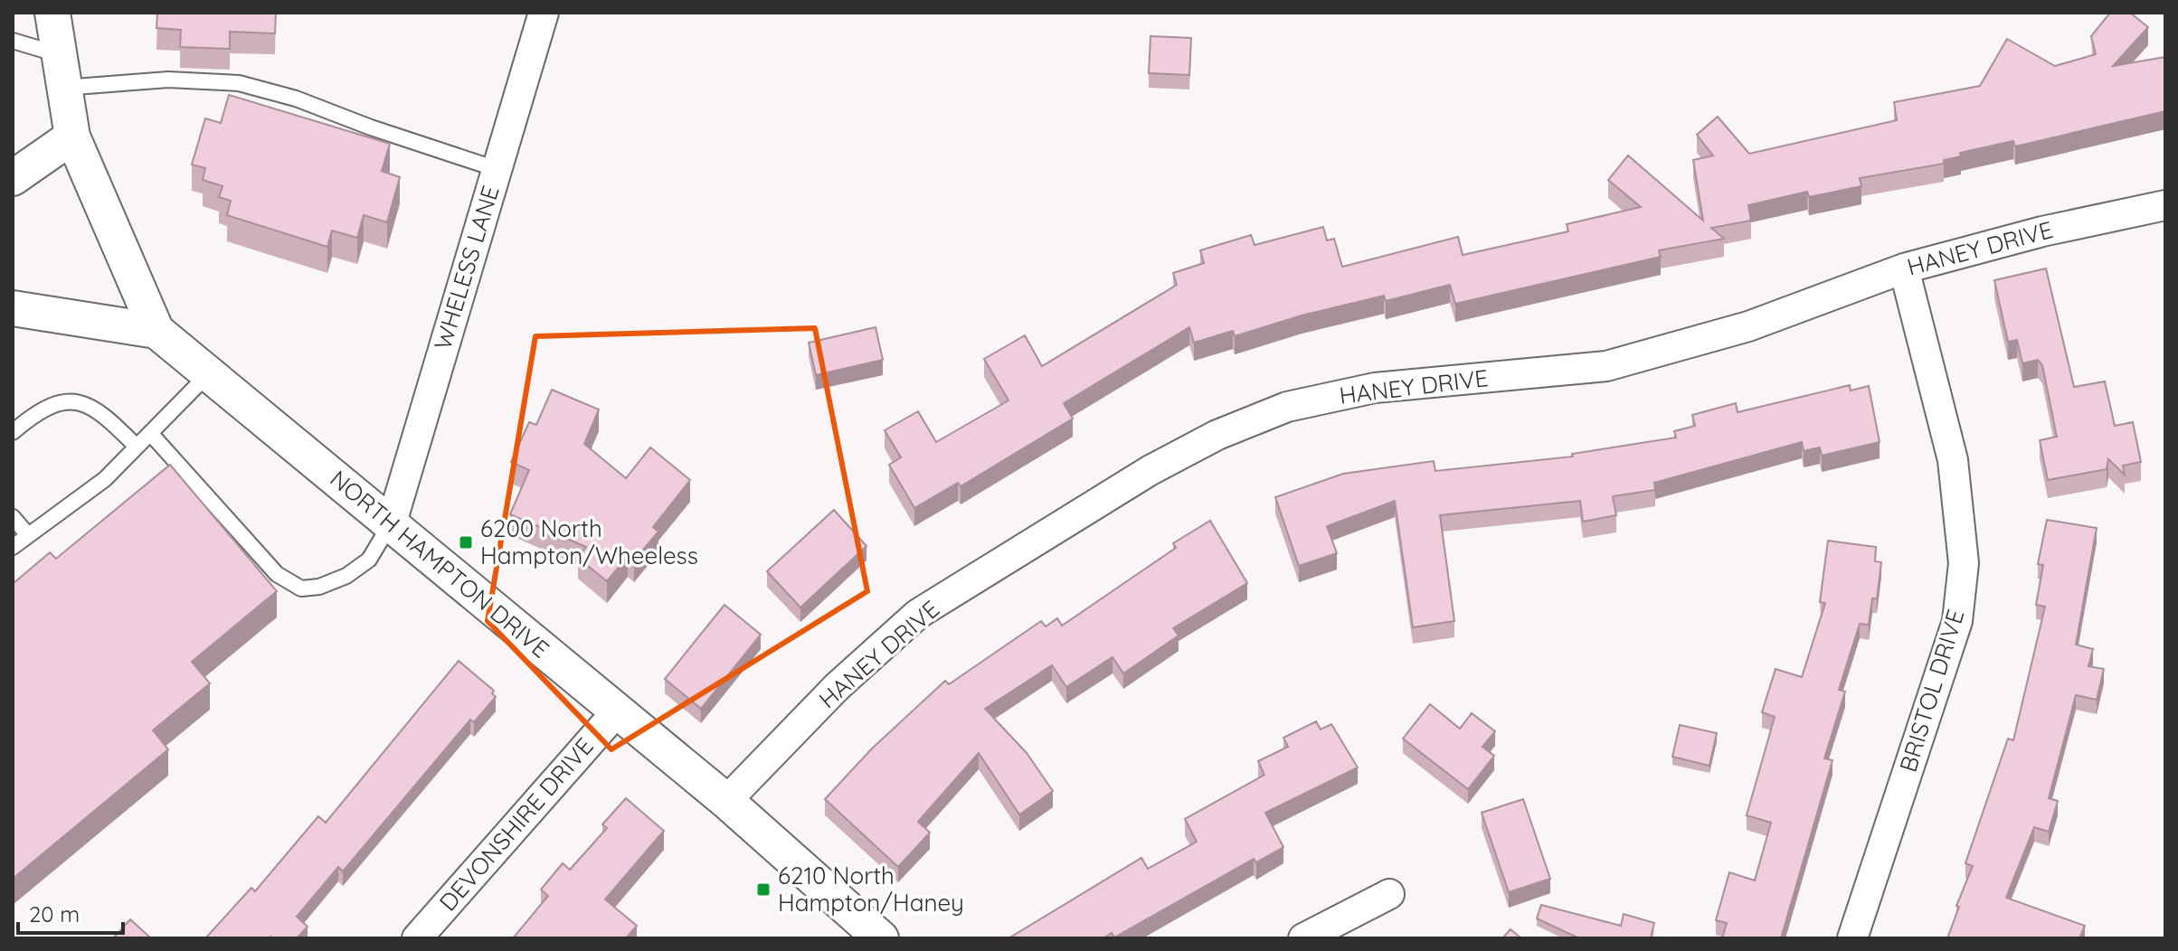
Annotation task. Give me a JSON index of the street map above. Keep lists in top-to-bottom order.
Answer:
{
  "streets": {
    "street": [
      "HANEY DRIVE",
      "WHELESS LANE",
      "NORTH HAMPTON DRIVE",
      "BRISTOL DRIVE",
      "DEVONSHIRE DRIVE"
    ]
  },
  "crossings": [
    ["HANEY DRIVE", "NORTH HAMPTON DRIVE"],
    ["HANEY DRIVE", "BRISTOL DRIVE"],
    ["WHELESS LANE", "NORTH HAMPTON DRIVE"],
    ["NORTH HAMPTON DRIVE", "DEVONSHIRE DRIVE"]
  ],
  "places": {
    "transit": ["6200 North Hampton/Wheeless", "6210 North Hampton/Haney"]
  },
  "scale_bar": "20 m"
}
